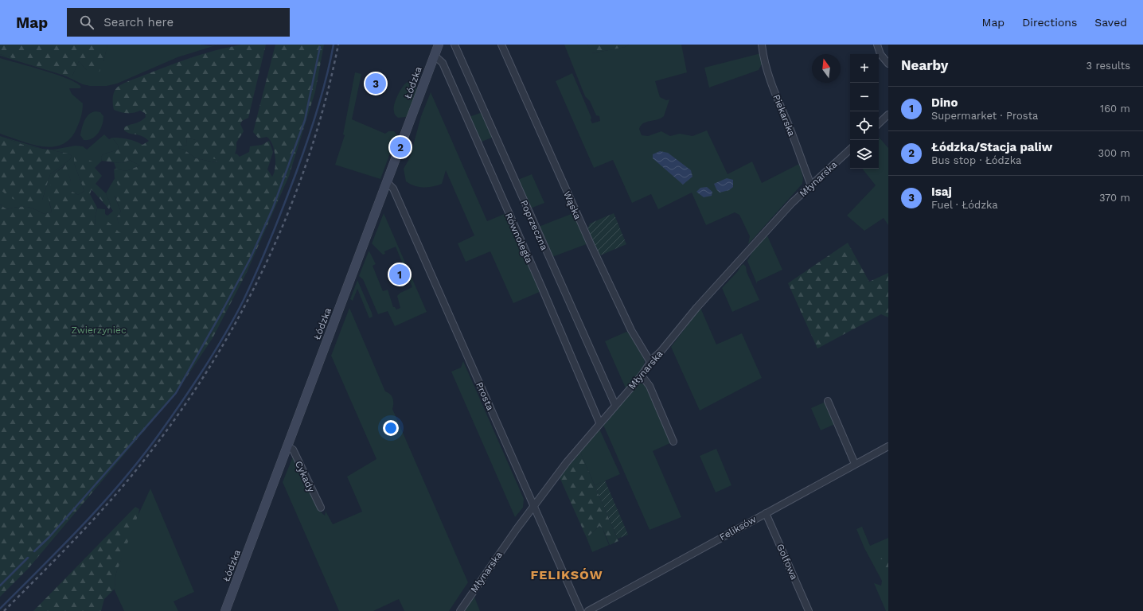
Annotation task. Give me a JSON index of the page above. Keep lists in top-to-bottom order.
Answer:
{
  "streets": {
    "main road": ["Łódzka"],
    "street": [
      "Piekarska",
      "Młynarska",
      "Wąska",
      "Poprzeczna",
      "Równoległa",
      "Prosta",
      "Cykady",
      "Feliksów",
      "Golfowa"
    ]
  },
  "crossings": [
    ["Łódzka", "Równoległa"],
    ["Łódzka", "Prosta"],
    ["Łódzka", "Cykady"],
    ["Piekarska", "Młynarska"],
    ["Młynarska", "Wąska"],
    ["Młynarska", "Poprzeczna"],
    ["Młynarska", "Równoległa"],
    ["Młynarska", "Prosta"],
    ["Feliksów", "Golfowa"]
  ],
  "districts": ["FELIKSÓW"],
  "parks": ["Zwierzyniec"],
  "north": "top",
  "page": {
    "header": "Map",
    "search": "Search here",
    "nav": ["Map", "Directions", "Saved"],
    "heading": ["Nearby", "3 results"],
    "map_buttons": ["+", "−"],
    "pins": ["3", "2", "1"],
    "list": [
      {
        "mark": "1",
        "name": "Dino",
        "note": "Supermarket · Prosta",
        "value": "160 m"
      },
      {
        "mark": "2",
        "name": "Łódzka/Stacja paliw",
        "note": "Bus stop · Łódzka",
        "value": "300 m"
      },
      {
        "mark": "3",
        "name": "Isaj",
        "note": "Fuel · Łódzka",
        "value": "370 m"
      }
    ]
  }
}
